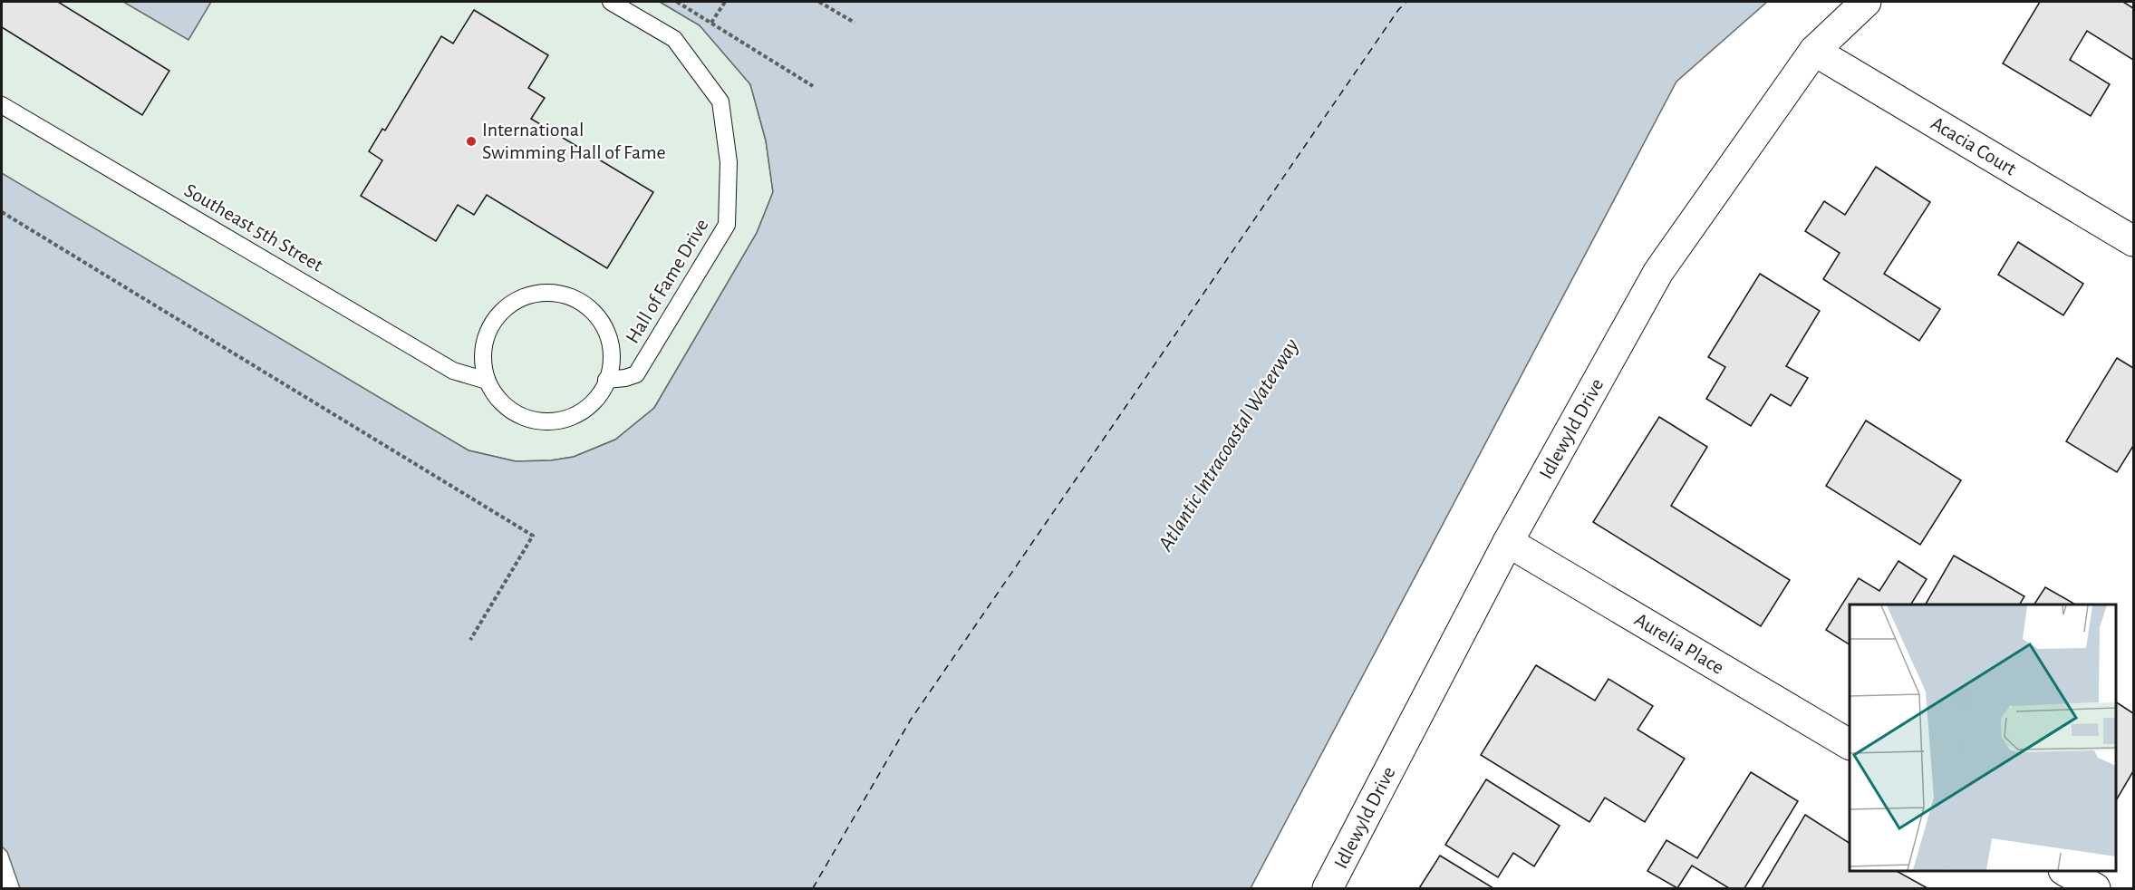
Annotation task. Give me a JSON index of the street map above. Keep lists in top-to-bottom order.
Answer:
{
  "streets": {
    "street": ["Acacia Court", "Idlewyld Drive", "Aurelia Place"],
    "lane": ["Southeast 5th Street", "Hall of Fame Drive"]
  },
  "crossings": [
    ["Acacia Court", "Idlewyld Drive"],
    ["Southeast 5th Street", "Hall of Fame Drive"],
    ["Idlewyld Drive", "Aurelia Place"]
  ],
  "water": ["Atlantic Intracoastal Waterway"],
  "places": ["International Swimming Hall of Fame"]
}
